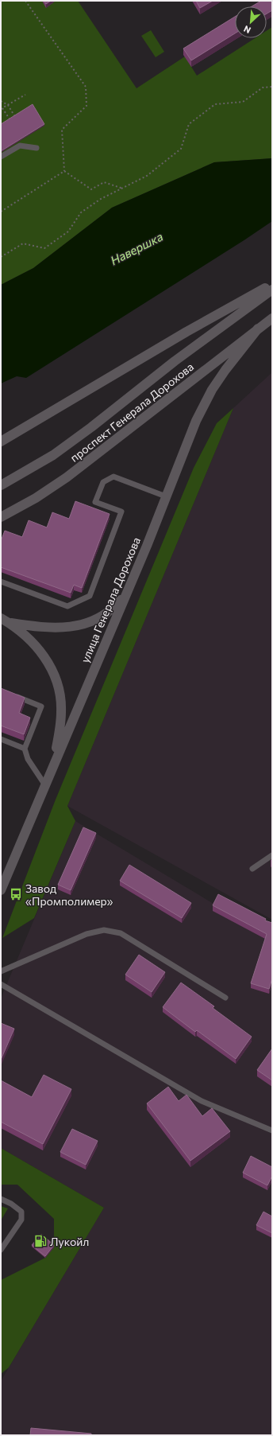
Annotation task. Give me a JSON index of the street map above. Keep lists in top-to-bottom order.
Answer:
{
  "streets": {
    "main road": ["проспект Генерала Дорохова", "улица Генерала Дорохова"]
  },
  "crossings": [
    ["проспект Генерала Дорохова", "улица Генерала Дорохова"]
  ],
  "water": ["Навершка"],
  "places": {
    "bus stop": ["Завод «Промполимер»"],
    "fuel station": ["Лукойл"]
  },
  "north": "bottom left"
}
